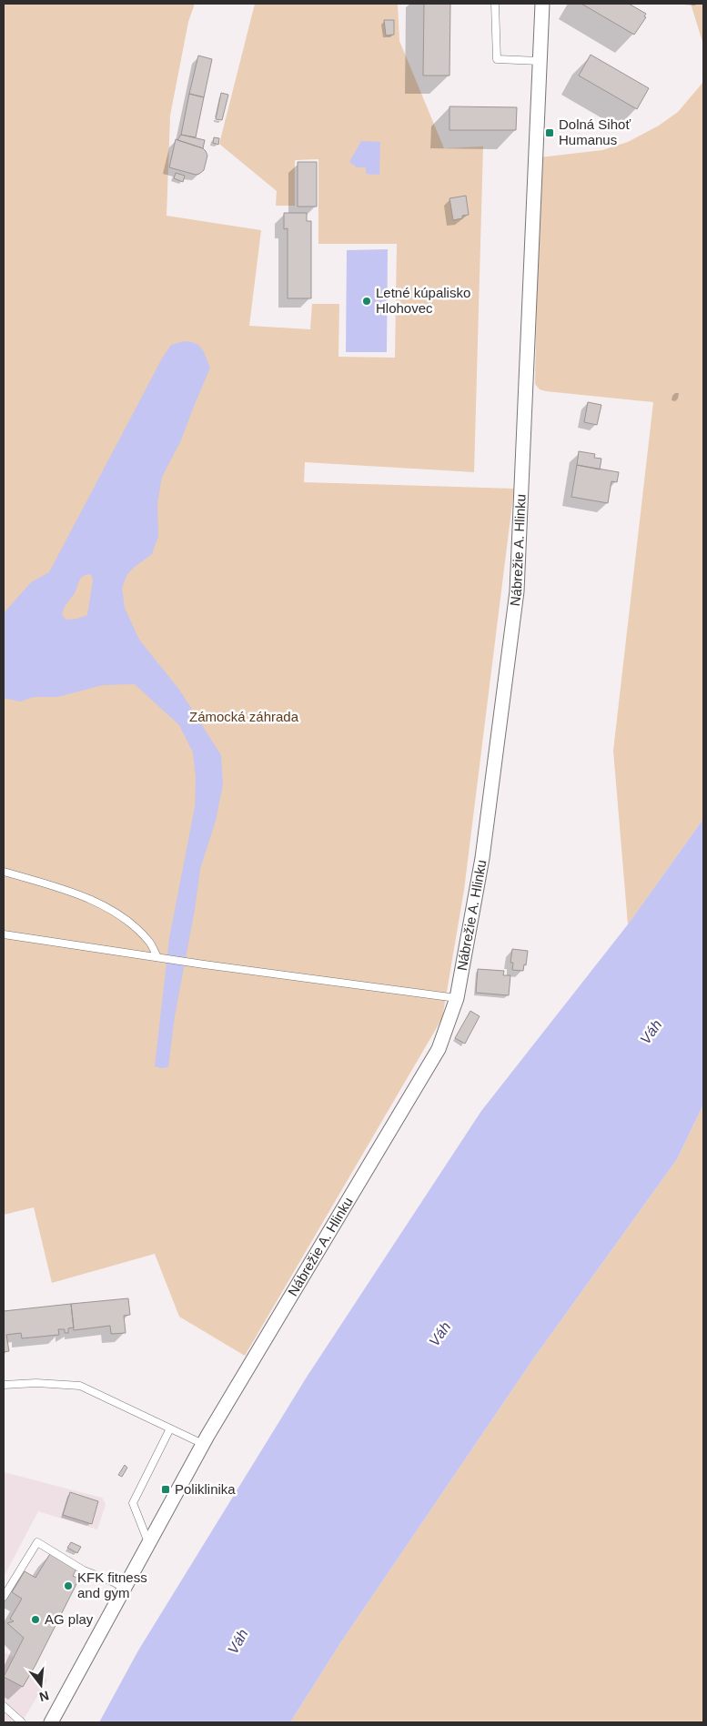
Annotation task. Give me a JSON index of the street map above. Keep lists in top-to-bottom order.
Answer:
{
  "streets": {
    "street": ["Nábrežie A. Hlinku"]
  },
  "water": ["Váh"],
  "parks": ["Zámocká záhrada"],
  "places": {
    "transit": ["Dolná Sihoť Humanus", "Poliklinika"],
    "other": ["Letné kúpalisko Hlohovec", "KFK fitness and gym", "AG play"]
  },
  "north": "bottom"
}
